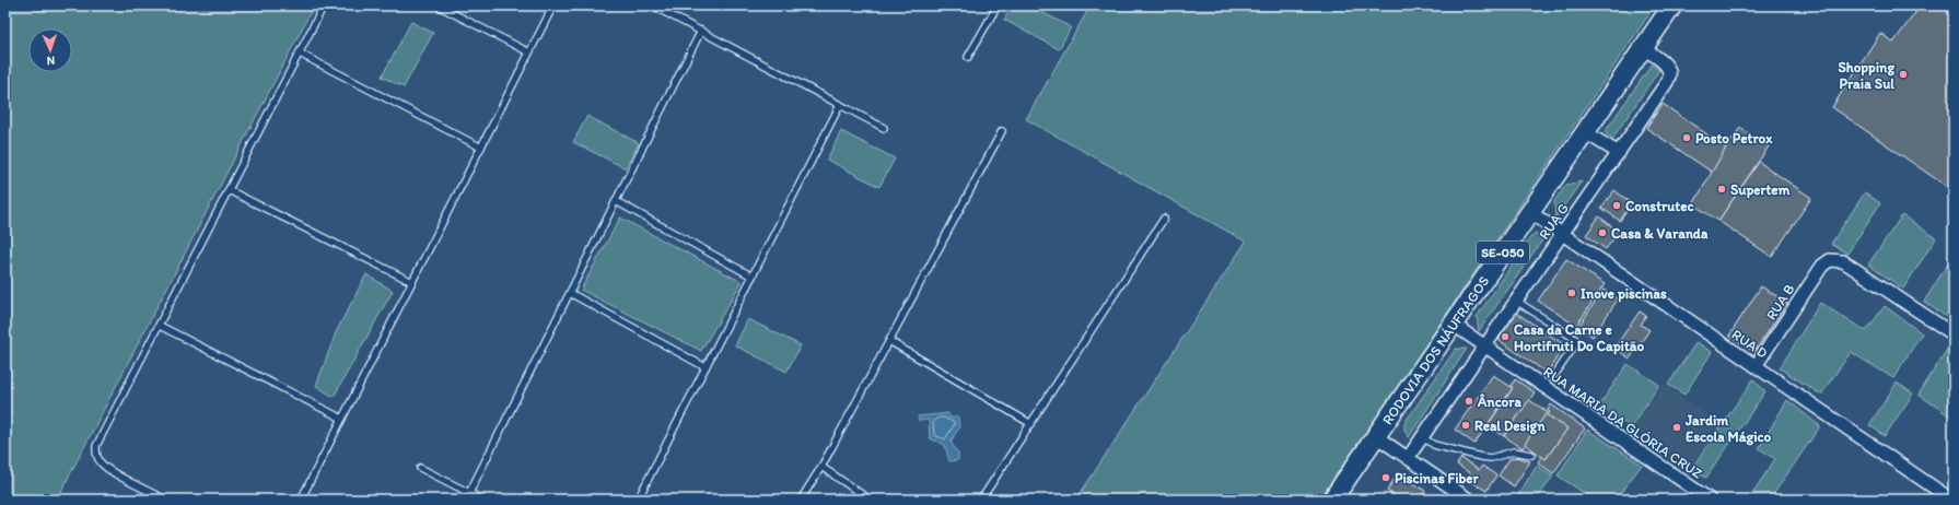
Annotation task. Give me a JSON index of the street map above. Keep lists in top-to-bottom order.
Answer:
{
  "streets": {
    "main road": ["SE-050", "RODOVIA DOS NÁUFRAGOS"],
    "street": [
      "RUA G",
      "RUA B",
      "RUA D",
      "RUA MARIA DA GLÓRIA CRUZ"
    ]
  },
  "crossings": [
    ["RUA G", "RUA D"],
    ["RUA G", "RODOVIA DOS NÁUFRAGOS"],
    ["RUA G", "RUA MARIA DA GLÓRIA CRUZ"],
    ["RUA B", "RUA D"],
    ["RUA D", "RODOVIA DOS NÁUFRAGOS"],
    ["RODOVIA DOS NÁUFRAGOS", "RUA MARIA DA GLÓRIA CRUZ"]
  ],
  "places": [
    "Shopping Praia Sul",
    "Posto Petrox",
    "Supertem",
    "Construtec",
    "Casa & Varanda",
    "Inove piscinas",
    "Casa da Carne e Hortifruti Do Capitão",
    "Âncora",
    "Real Design",
    "Jardim Escola Mágico",
    "Piscinas Fiber"
  ],
  "north": "bottom"
}
